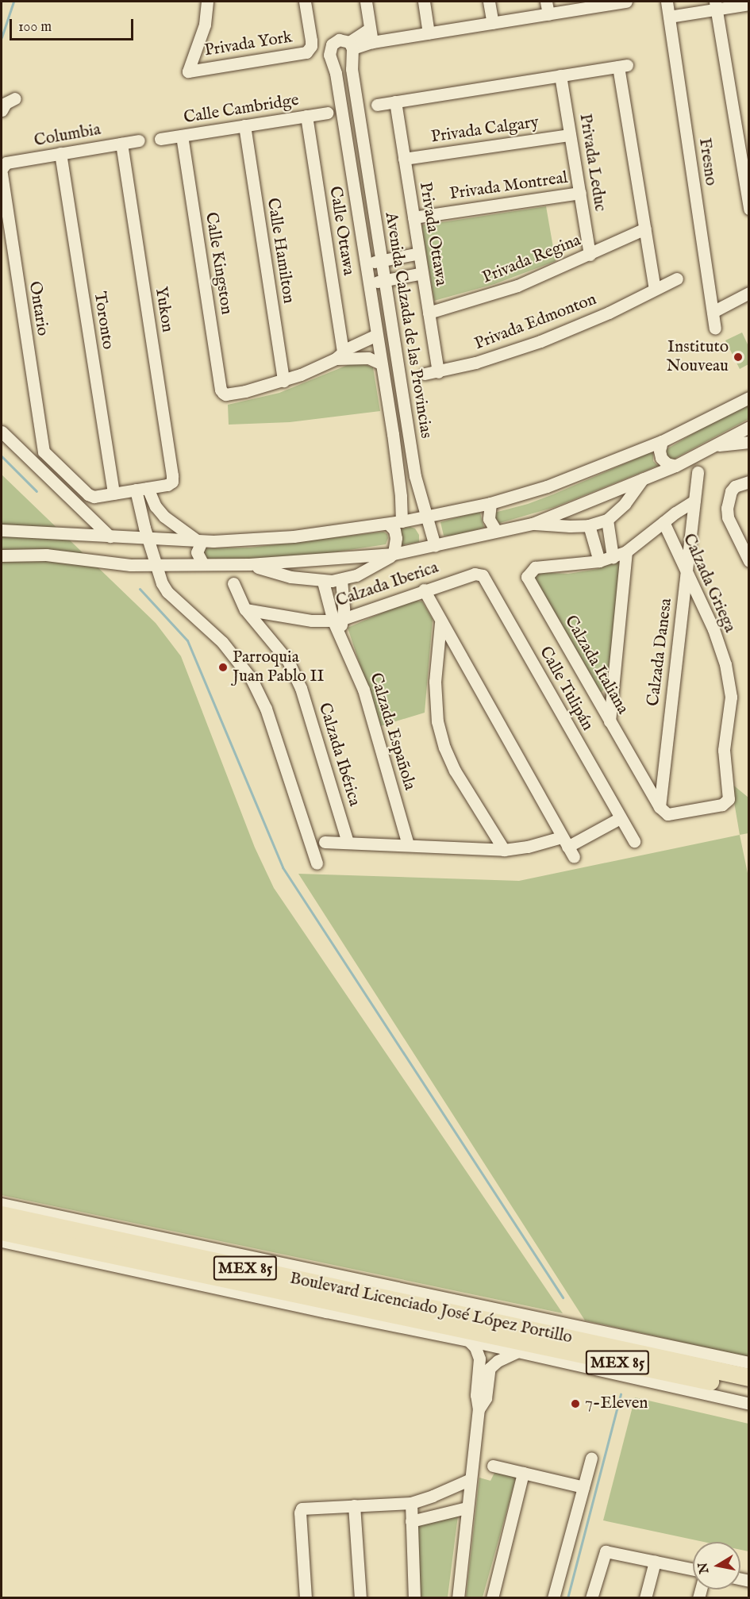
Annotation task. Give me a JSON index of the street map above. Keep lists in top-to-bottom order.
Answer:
{
  "streets": {
    "highway": ["MEX 85", "Boulevard Licenciado José López Portillo"],
    "street": [
      "Privada York",
      "Calle Cambridge",
      "Privada Calgary",
      "Columbia",
      "Fresno",
      "Privada Leduc",
      "Privada Montreal",
      "Calle Ottawa",
      "Privada Ottawa",
      "Calle Hamilton",
      "Privada Regina",
      "Calle Kingston",
      "Ontario",
      "Yukon",
      "Toronto",
      "Privada Edmonton",
      "Avenida Calzada de las Provincias",
      "Calzada Griega",
      "Calzada Iberica",
      "Calzada Danesa",
      "Calzada Italiana",
      "Calle Tulipán",
      "Calzada Española",
      "Calzada Ibérica"
    ]
  },
  "crossings": [
    ["Privada York", "Avenida Calzada de las Provincias"],
    ["Calle Cambridge", "Calle Ottawa"],
    ["Calle Cambridge", "Calle Hamilton"],
    ["Calle Cambridge", "Calle Kingston"],
    ["Privada Calgary", "Privada Leduc"],
    ["Privada Calgary", "Privada Ottawa"],
    ["Columbia", "Ontario"],
    ["Columbia", "Yukon"],
    ["Columbia", "Toronto"],
    ["Privada Leduc", "Privada Montreal"],
    ["Privada Leduc", "Privada Regina"],
    ["Privada Montreal", "Privada Ottawa"],
    ["Privada Ottawa", "Privada Regina"],
    ["Privada Ottawa", "Privada Edmonton"],
    ["Calle Hamilton", "Calle Kingston"],
    ["Ontario", "Toronto"],
    ["Calzada Griega", "Calzada Danesa"],
    ["Calzada Griega", "Calzada Italiana"],
    ["Calzada Iberica", "Calle Tulipán"],
    ["Calzada Iberica", "Calzada Española"],
    ["Calzada Iberica", "Calzada Ibérica"],
    ["Calzada Danesa", "Calzada Italiana"]
  ],
  "places": ["Instituto Nouveau", "Parroquia Juan Pablo II", "7-Eleven"],
  "scale_bar": "100 m",
  "north": "left"
}
